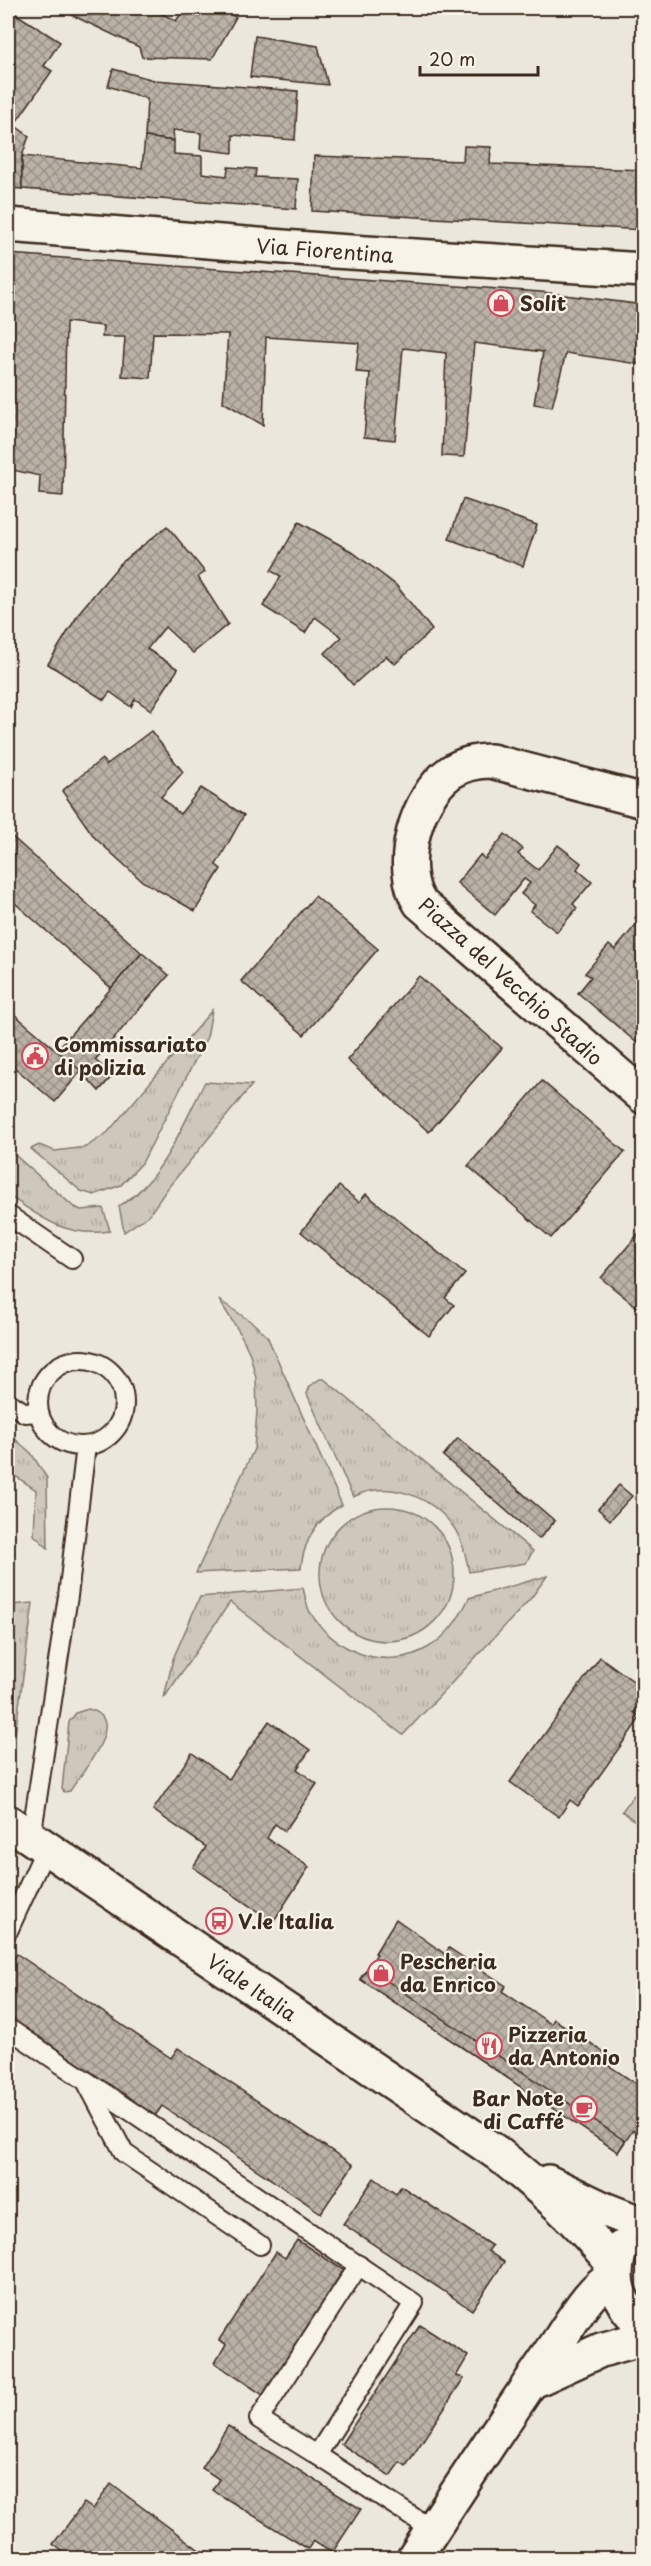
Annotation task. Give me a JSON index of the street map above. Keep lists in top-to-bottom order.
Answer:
{
  "streets": {
    "street": ["Via Fiorentina", "Piazza del Vecchio Stadio", "Viale Italia"]
  },
  "places": {
    "shop": ["Solit", "Pescheria da Enrico"],
    "public building": ["Commissariato di polizia"],
    "bus stop": ["V.le Italia"],
    "restaurant": ["Pizzeria da Antonio"],
    "cafe": ["Bar Note di Caffé"]
  },
  "scale_bar": "20 m"
}
